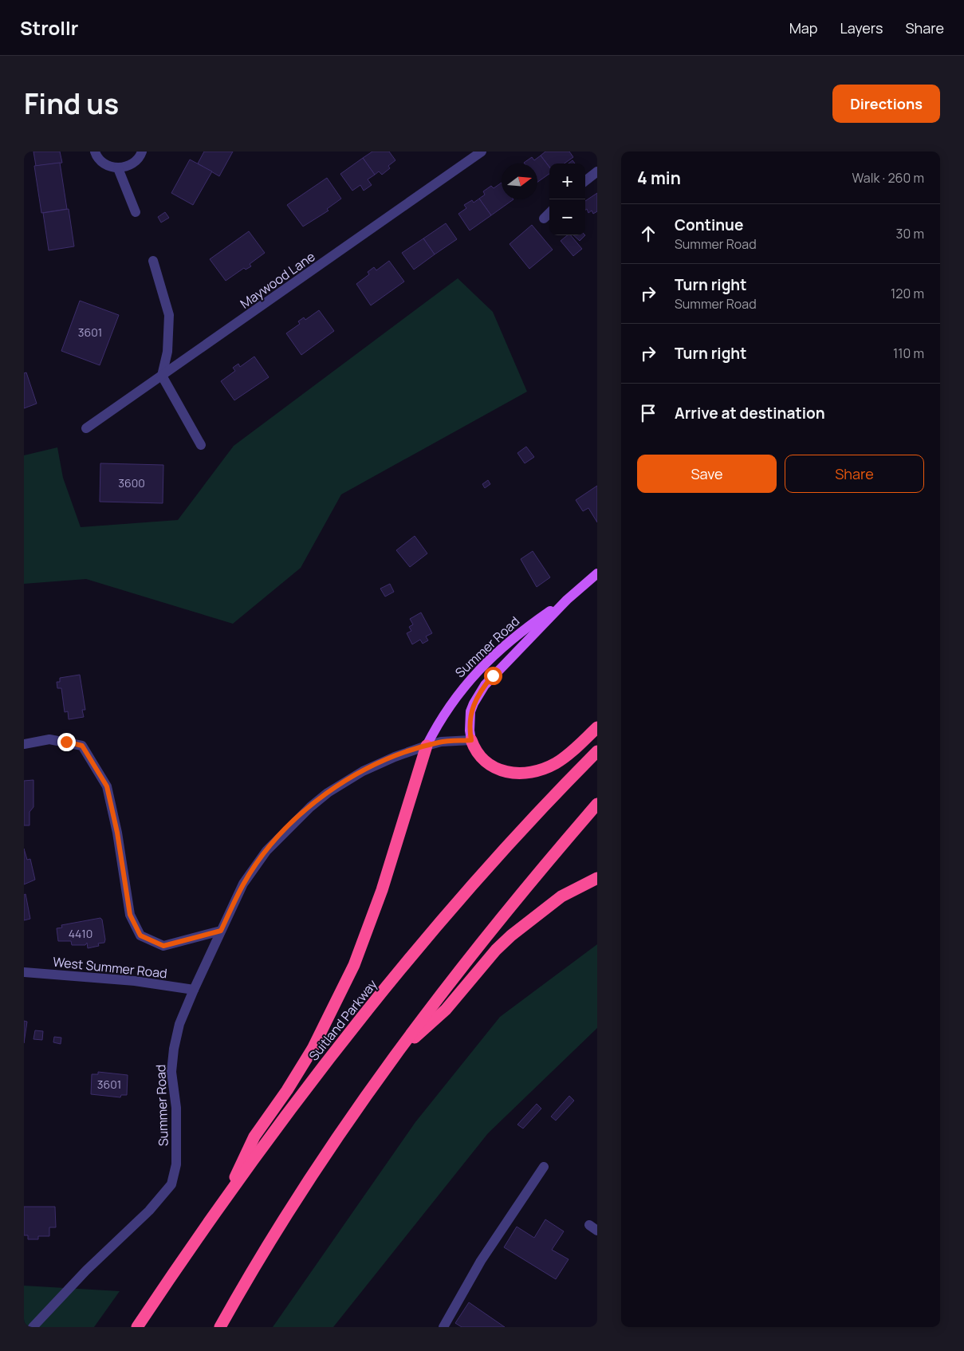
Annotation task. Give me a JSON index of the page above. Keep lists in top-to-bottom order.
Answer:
{
  "streets": {
    "highway": ["Suitland Parkway"],
    "main road": ["Summer Road"],
    "street": ["Maywood Lane", "West Summer Road"]
  },
  "crossings": [
    ["Summer Road", "West Summer Road"]
  ],
  "house_numbers": [
    "3601",
    "3600",
    "4410",
    "3601"
  ],
  "north": "right",
  "page": {
    "header": "Strollr",
    "nav": ["Map", "Layers", "Share"],
    "title": "Find us",
    "buttons": [
      "Directions",
      ["Save", "Share"]
    ],
    "heading": ["4 min", "Walk · 260 m"],
    "map_buttons": ["+", "−"],
    "list": [
      ["Continue", "Summer Road", "30 m"],
      ["Turn right", "Summer Road", "120 m"],
      ["Turn right", "110 m"],
      "Arrive at destination"
    ]
  }
}
